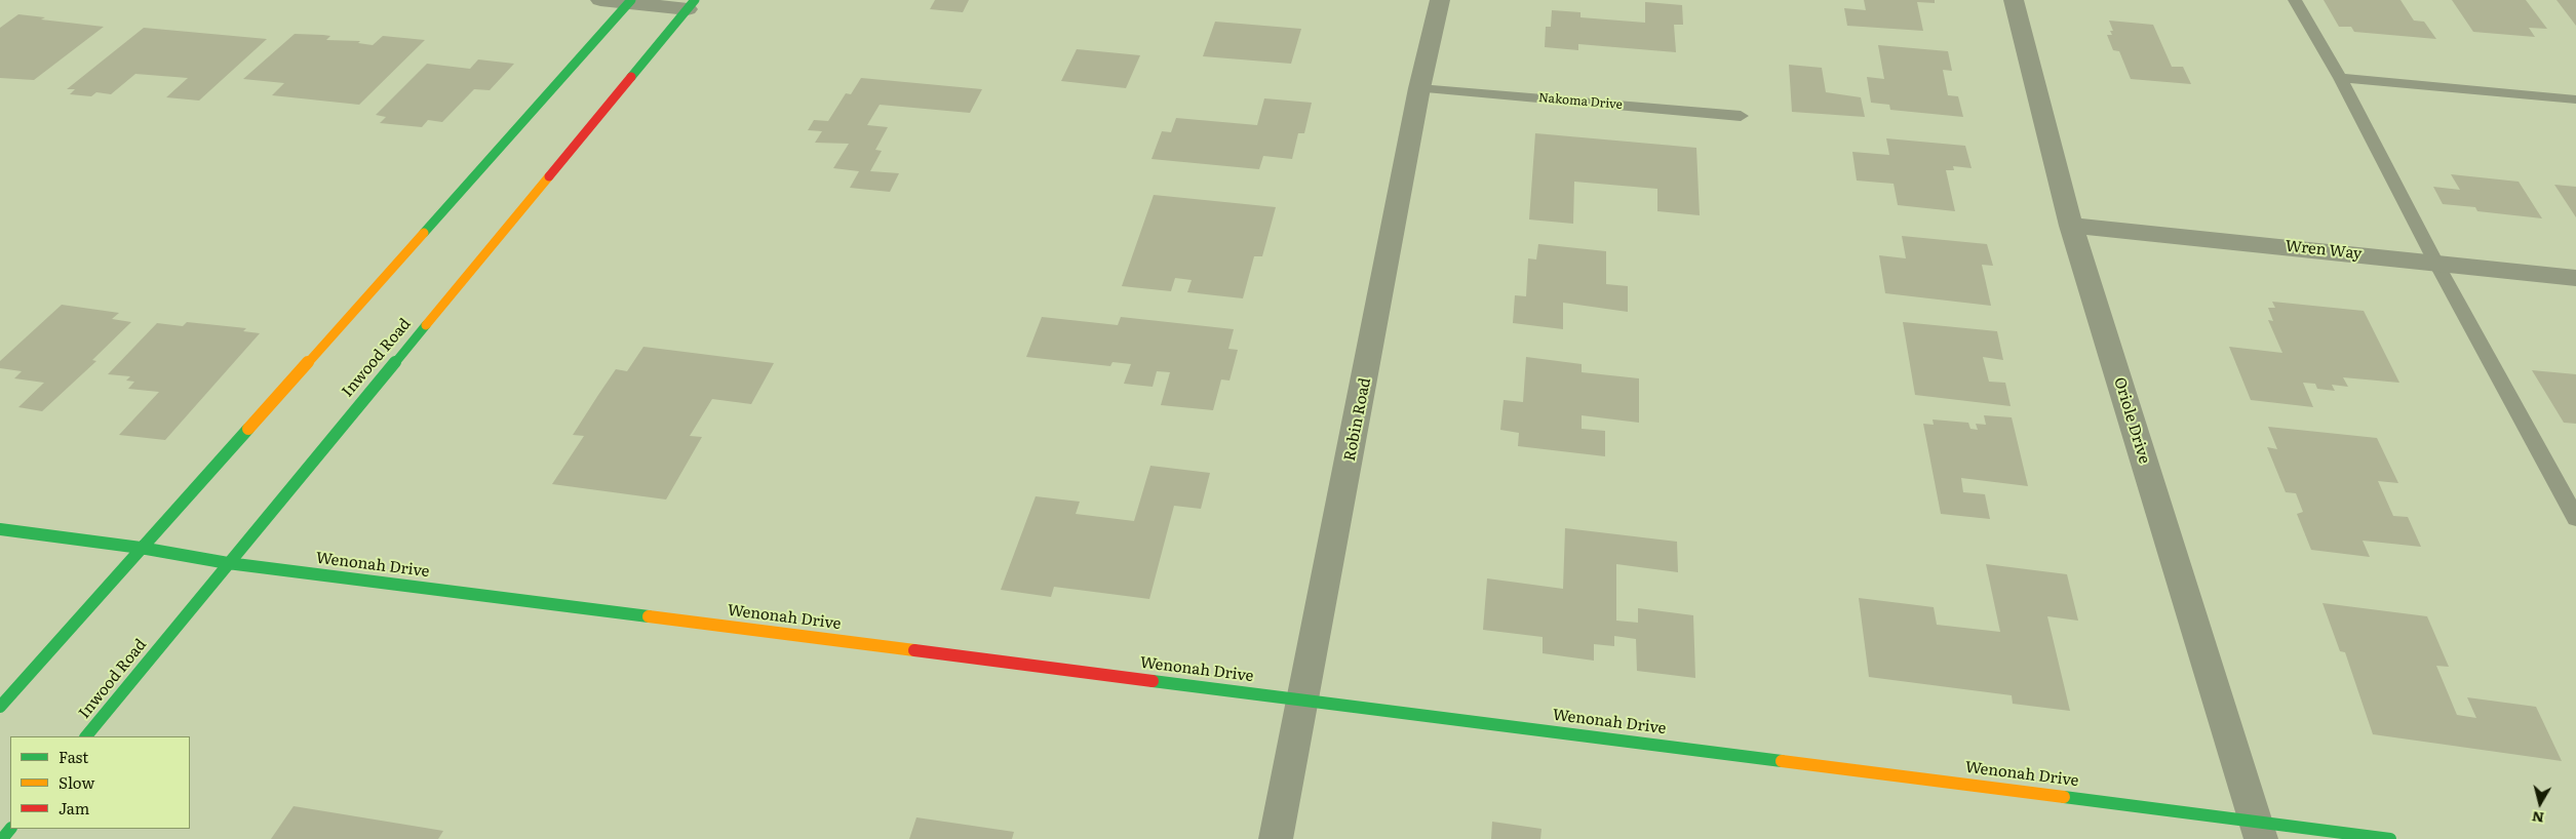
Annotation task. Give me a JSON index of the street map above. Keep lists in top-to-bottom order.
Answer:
{
  "streets": {
    "main road": ["Inwood Road", "Wenonah Drive"],
    "street": ["Wren Way", "Robin Road", "Oriole Drive"],
    "lane": ["Nakoma Drive"]
  },
  "crossings": [
    ["Nakoma Drive", "Robin Road"],
    ["Wren Way", "Oriole Drive"],
    ["Inwood Road", "Wenonah Drive"],
    ["Robin Road", "Wenonah Drive"],
    ["Oriole Drive", "Wenonah Drive"]
  ],
  "legend": ["Fast", "Slow", "Jam"],
  "north": "bottom"
}
